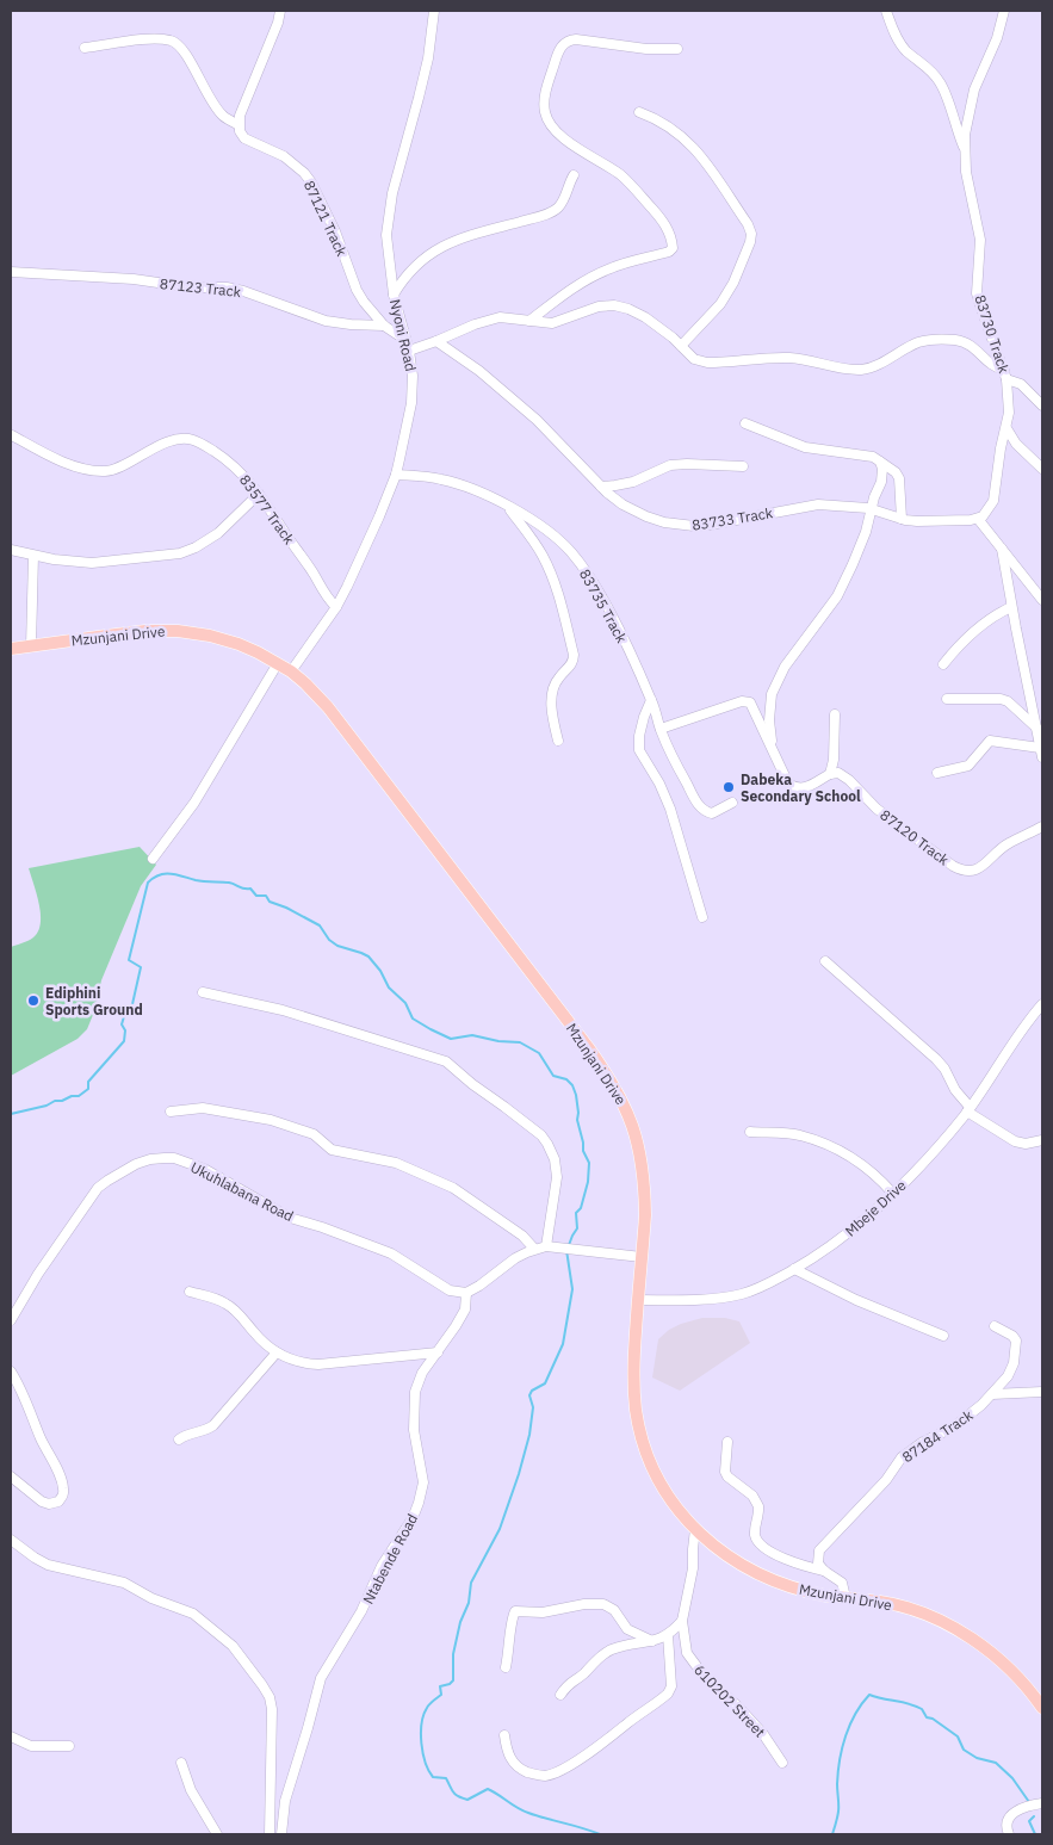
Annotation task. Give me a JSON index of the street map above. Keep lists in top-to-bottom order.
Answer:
{
  "streets": {
    "main road": ["Mzunjani Drive"],
    "street": [
      "87121 Track",
      "87123 Track",
      "83730 Track",
      "Nyoni Road",
      "83577 Track",
      "83733 Track",
      "83735 Track",
      "87120 Track",
      "Ukuhlabana Road",
      "Mbeje Drive",
      "87184 Track",
      "Ntabende Road",
      "610202 Street"
    ]
  },
  "crossings": [
    ["87121 Track", "87123 Track"],
    ["87121 Track", "Nyoni Road"],
    ["83730 Track", "83733 Track"],
    ["Nyoni Road", "83577 Track"],
    ["Nyoni Road", "83735 Track"],
    ["Nyoni Road", "Mzunjani Drive"],
    ["Mzunjani Drive", "Mbeje Drive"],
    ["Mzunjani Drive", "610202 Street"],
    ["Ukuhlabana Road", "Ntabende Road"]
  ],
  "places": ["Dabeka Secondary School", "Ediphini Sports Ground"]
}
